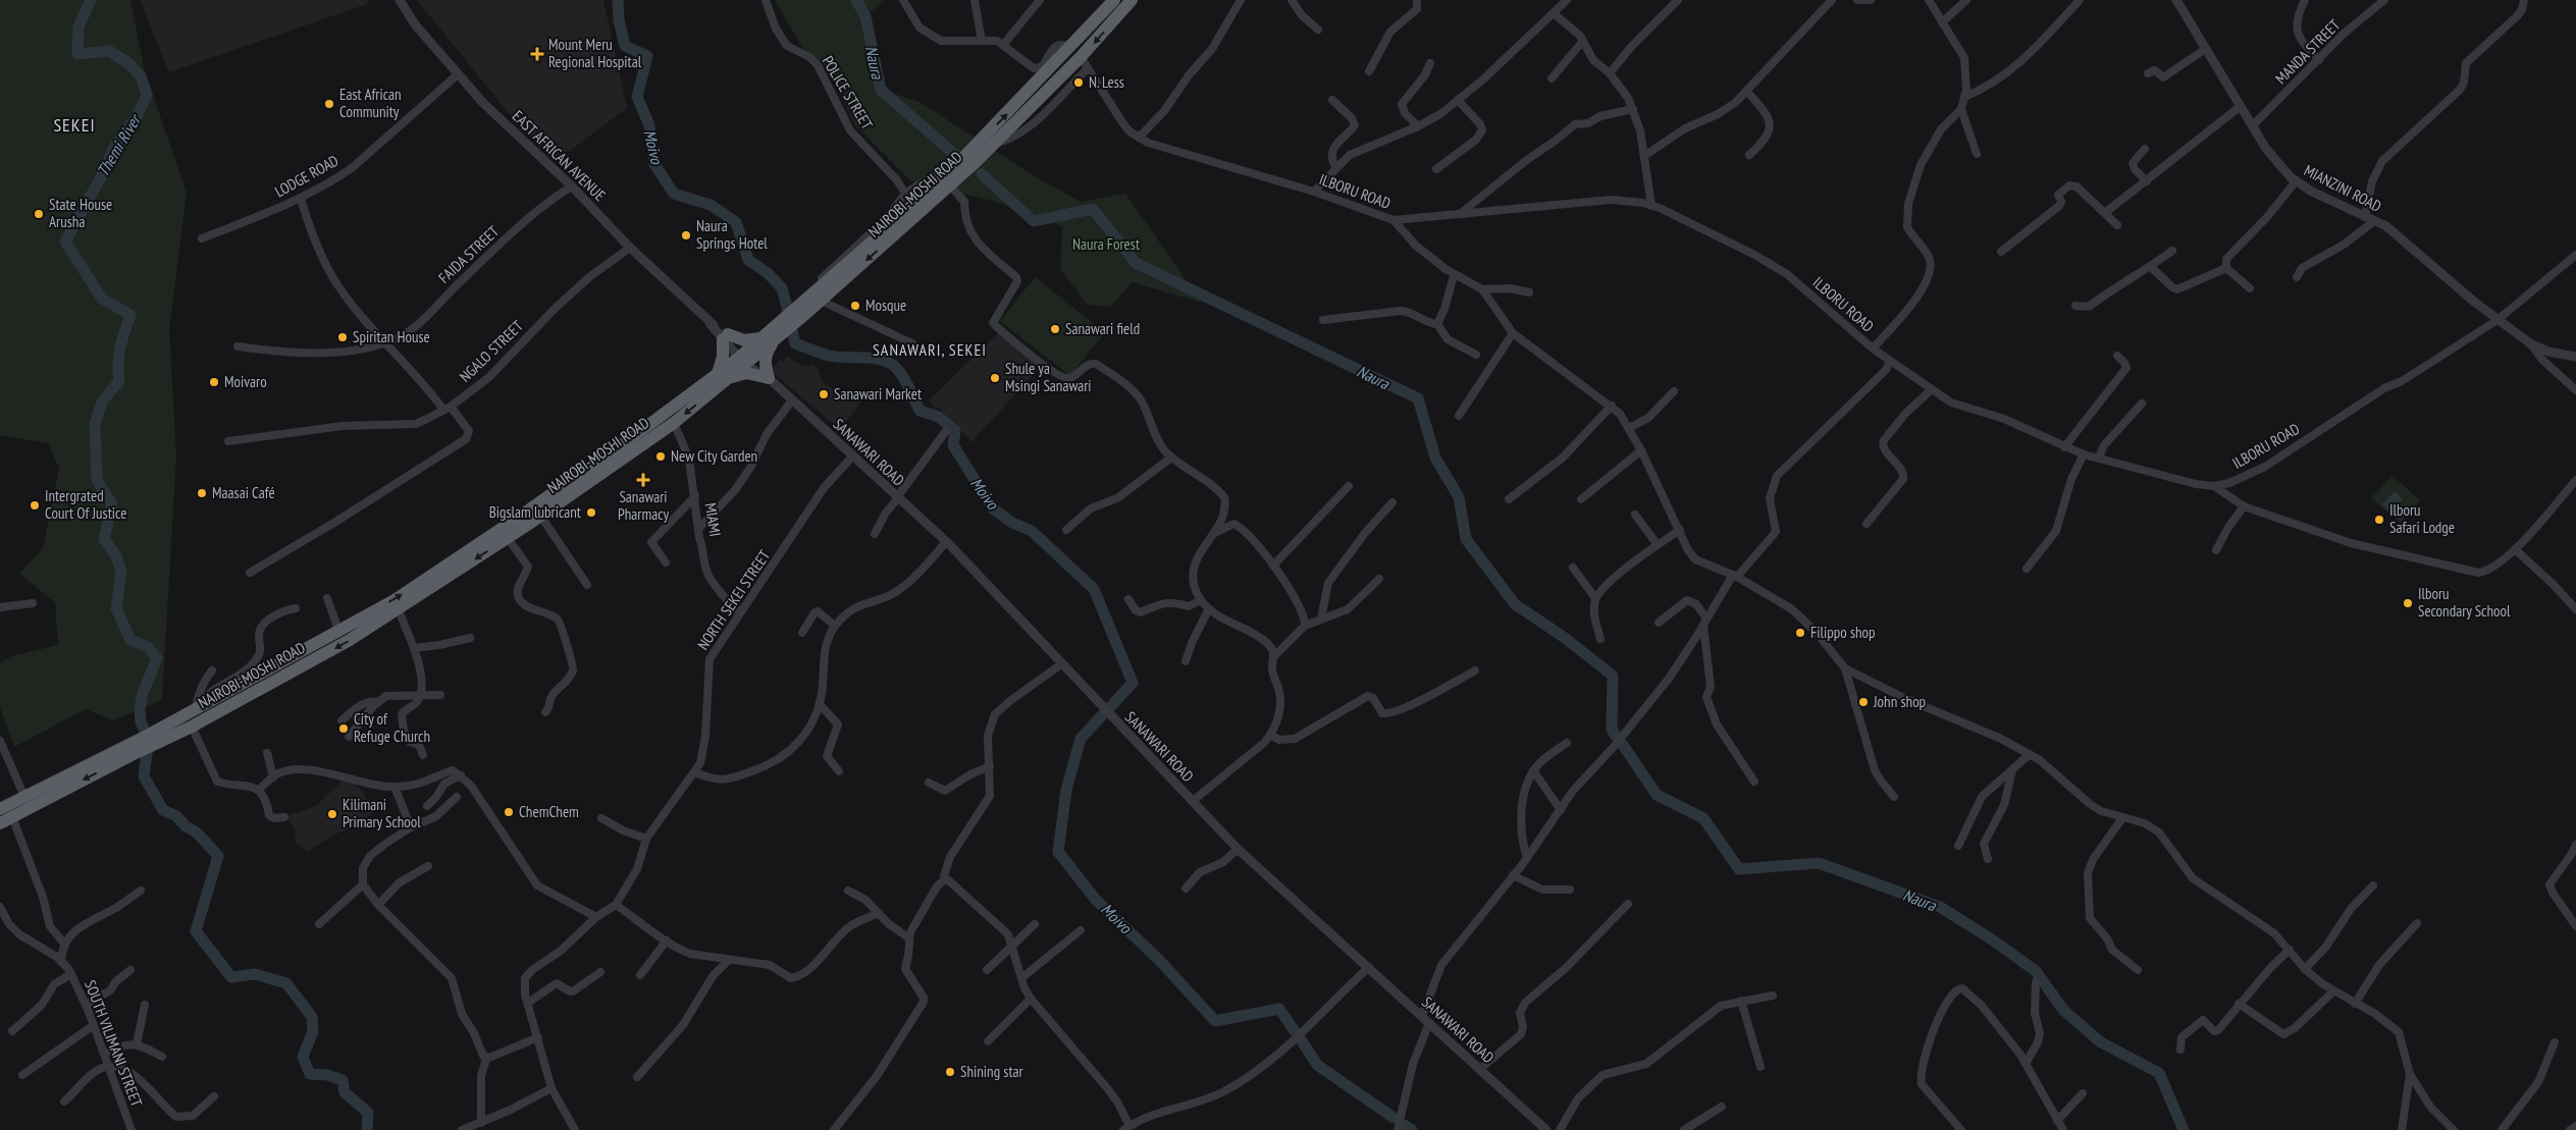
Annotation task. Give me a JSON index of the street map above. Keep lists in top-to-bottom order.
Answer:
{
  "streets": {
    "highway": ["NAIROBI-MOSHI ROAD"],
    "street": [
      "MANDA STREET",
      "POLICE STREET",
      "EAST AFRICAN AVENUE",
      "LODGE ROAD",
      "MIANZINI ROAD",
      "ILBORU ROAD",
      "FAIDA STREET",
      "NGALO STREET",
      "SANAWARI ROAD",
      "MIAMI",
      "NORTH SEKEI STREET",
      "SOUTH VILIMANI STREET"
    ]
  },
  "crossings": [
    ["MANDA STREET", "MIANZINI ROAD"],
    ["EAST AFRICAN AVENUE", "LODGE ROAD"],
    ["EAST AFRICAN AVENUE", "FAIDA STREET"],
    ["EAST AFRICAN AVENUE", "NGALO STREET"],
    ["EAST AFRICAN AVENUE", "SANAWARI ROAD"],
    ["MIANZINI ROAD", "ILBORU ROAD"],
    ["ILBORU ROAD", "NAIROBI-MOSHI ROAD"],
    ["NAIROBI-MOSHI ROAD", "SANAWARI ROAD"],
    ["NAIROBI-MOSHI ROAD", "MIAMI"],
    ["SANAWARI ROAD", "NORTH SEKEI STREET"],
    ["MIAMI", "NORTH SEKEI STREET"]
  ],
  "districts": ["SEKEI", "SANAWARI, SEKEI"],
  "water": ["Naura", "Themi River", "Moivo"],
  "parks": ["Naura Forest"],
  "places": {
    "health": ["Mount Meru Regional Hospital", "Sanawari Pharmacy"],
    "other": [
      "N. Less",
      "East African Community",
      "State House Arusha",
      "Naura Springs Hotel",
      "Mosque",
      "Sanawari field",
      "Spiritan House",
      "Shule ya Msingi Sanawari",
      "Moivaro",
      "Sanawari Market",
      "New City Garden",
      "Maasai Café",
      "Intergrated Court Of Justice",
      "Bigslam lubricant",
      "Ilboru Safari Lodge",
      "Ilboru Secondary School",
      "Filippo shop",
      "John shop",
      "City of Refuge Church",
      "ChemChem",
      "Kilimani Primary School",
      "Shining star"
    ]
  }
}
